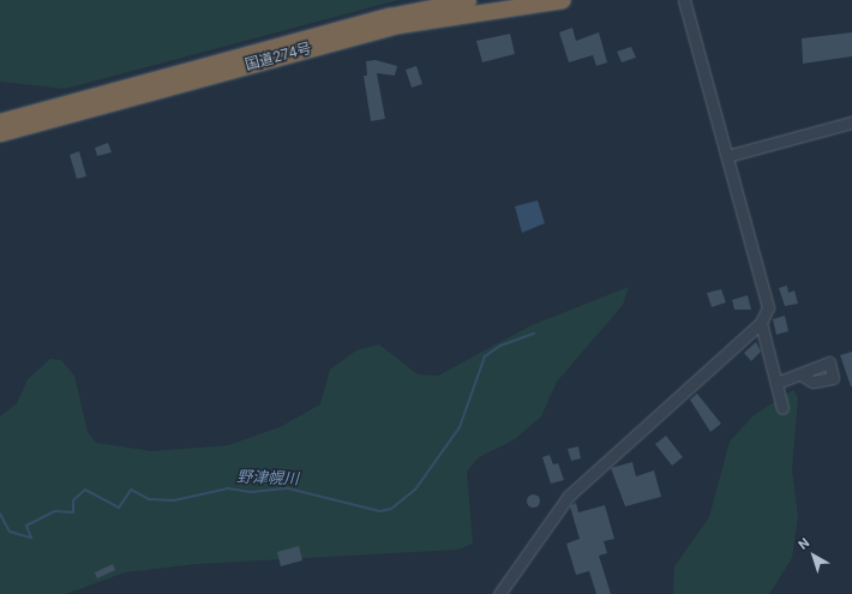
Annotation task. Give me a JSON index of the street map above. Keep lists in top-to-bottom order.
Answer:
{
  "streets": {
    "highway": ["国道274号"]
  },
  "water": ["野津幌川"],
  "north": "top left"
}
